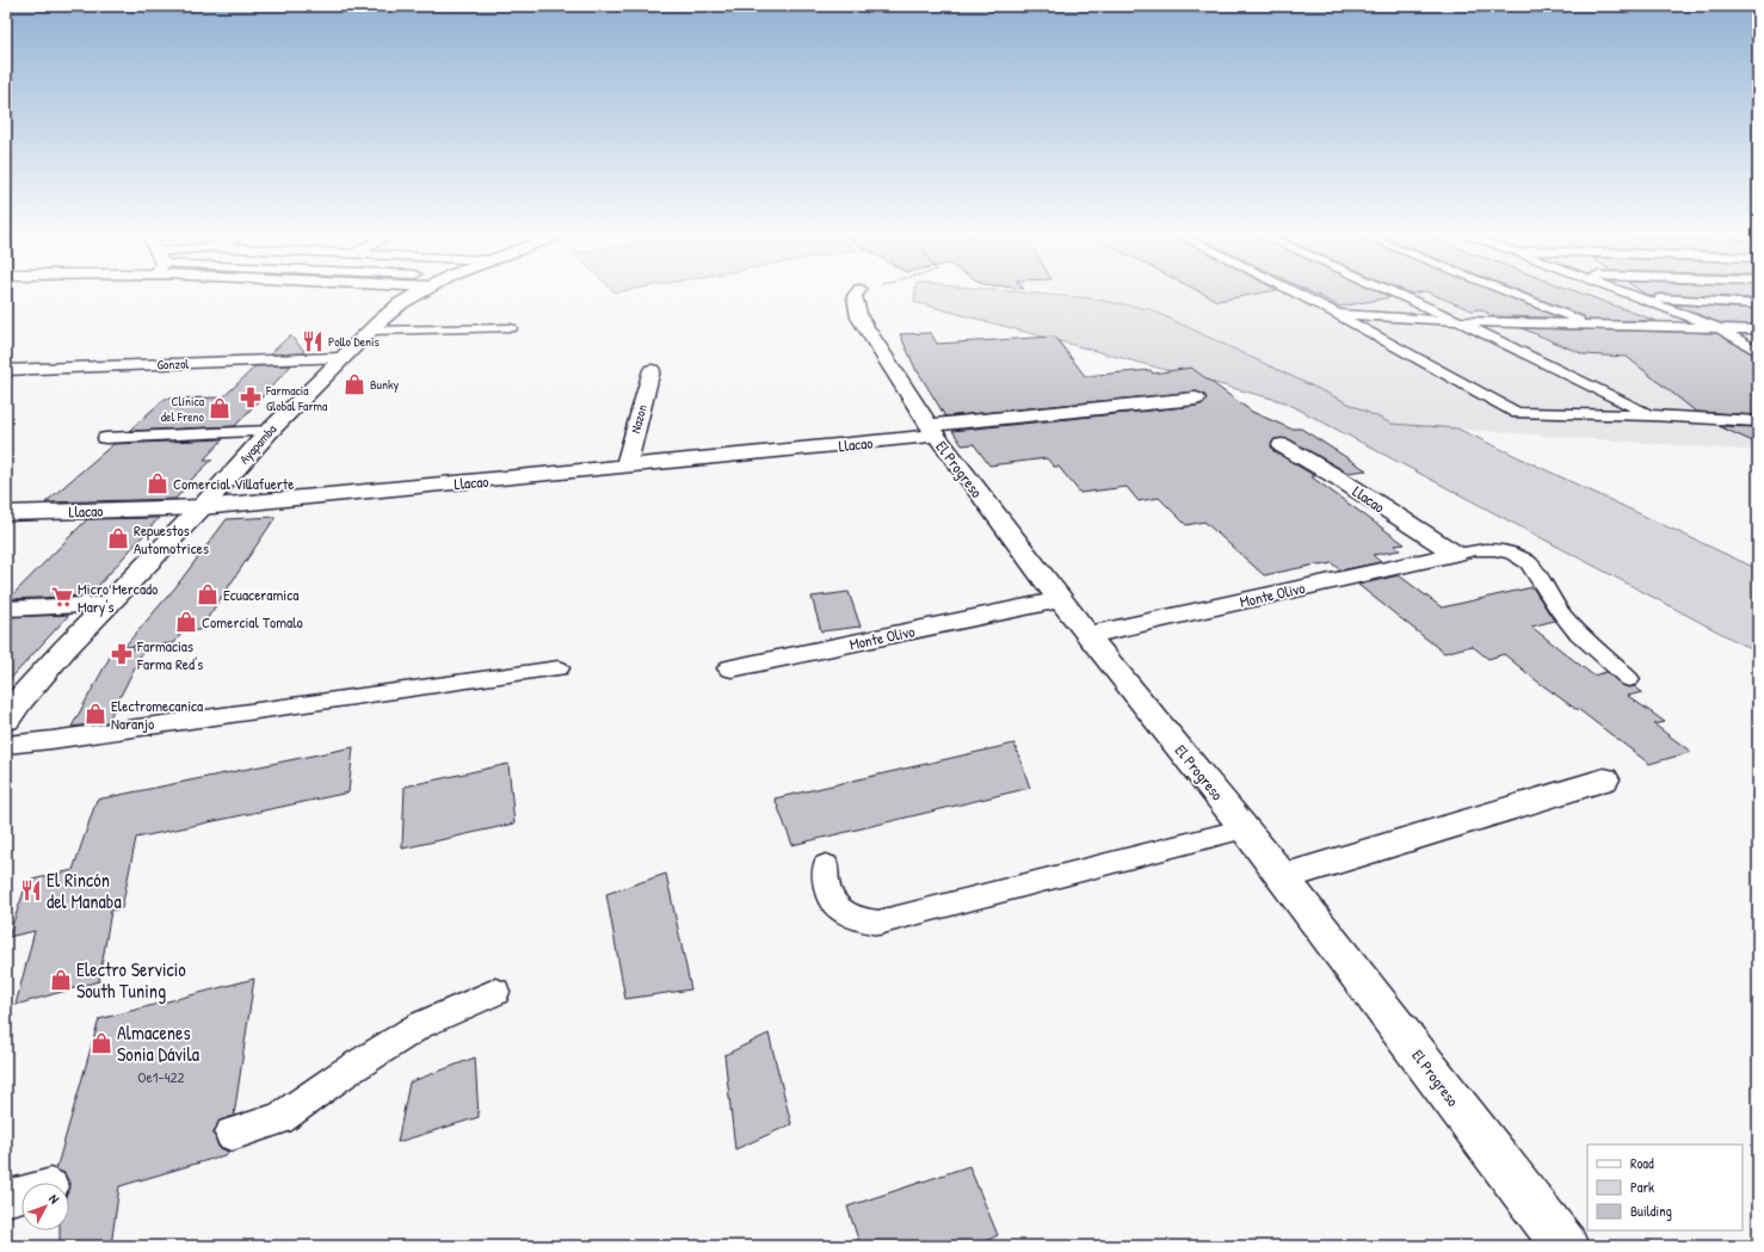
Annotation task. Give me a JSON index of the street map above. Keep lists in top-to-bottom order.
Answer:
{
  "streets": {
    "street": [
      "Gonzol",
      "Nazon",
      "Ayapamba",
      "Llacao",
      "El Progreso",
      "Monte Olivo"
    ]
  },
  "crossings": [
    ["Gonzol", "Ayapamba"],
    ["Nazon", "Llacao"],
    ["Ayapamba", "Llacao"],
    ["Llacao", "El Progreso"],
    ["Llacao", "Monte Olivo"],
    ["El Progreso", "Monte Olivo"]
  ],
  "places": {
    "restaurant": ["Pollo Denis", "El Rincón del Manaba"],
    "shop": [
      "Bunky",
      "Clínica del Freno",
      "Comercial Villafuerte",
      "Repuestos Automotrices",
      "Ecuaceramica",
      "Comercial Tomalo",
      "Electromecanica Naranjo",
      "Electro Servicio South Tuning",
      "Almacenes Sonia Dávila"
    ],
    "pharmacy": ["Farmacia Global Farma", "Farmacias Farma Red's"],
    "supermarket": ["Micro Mercado Mary's"]
  },
  "house_numbers": ["Oe1-422"],
  "legend": ["Road", "Park", "Building"],
  "north": "top right"
}
